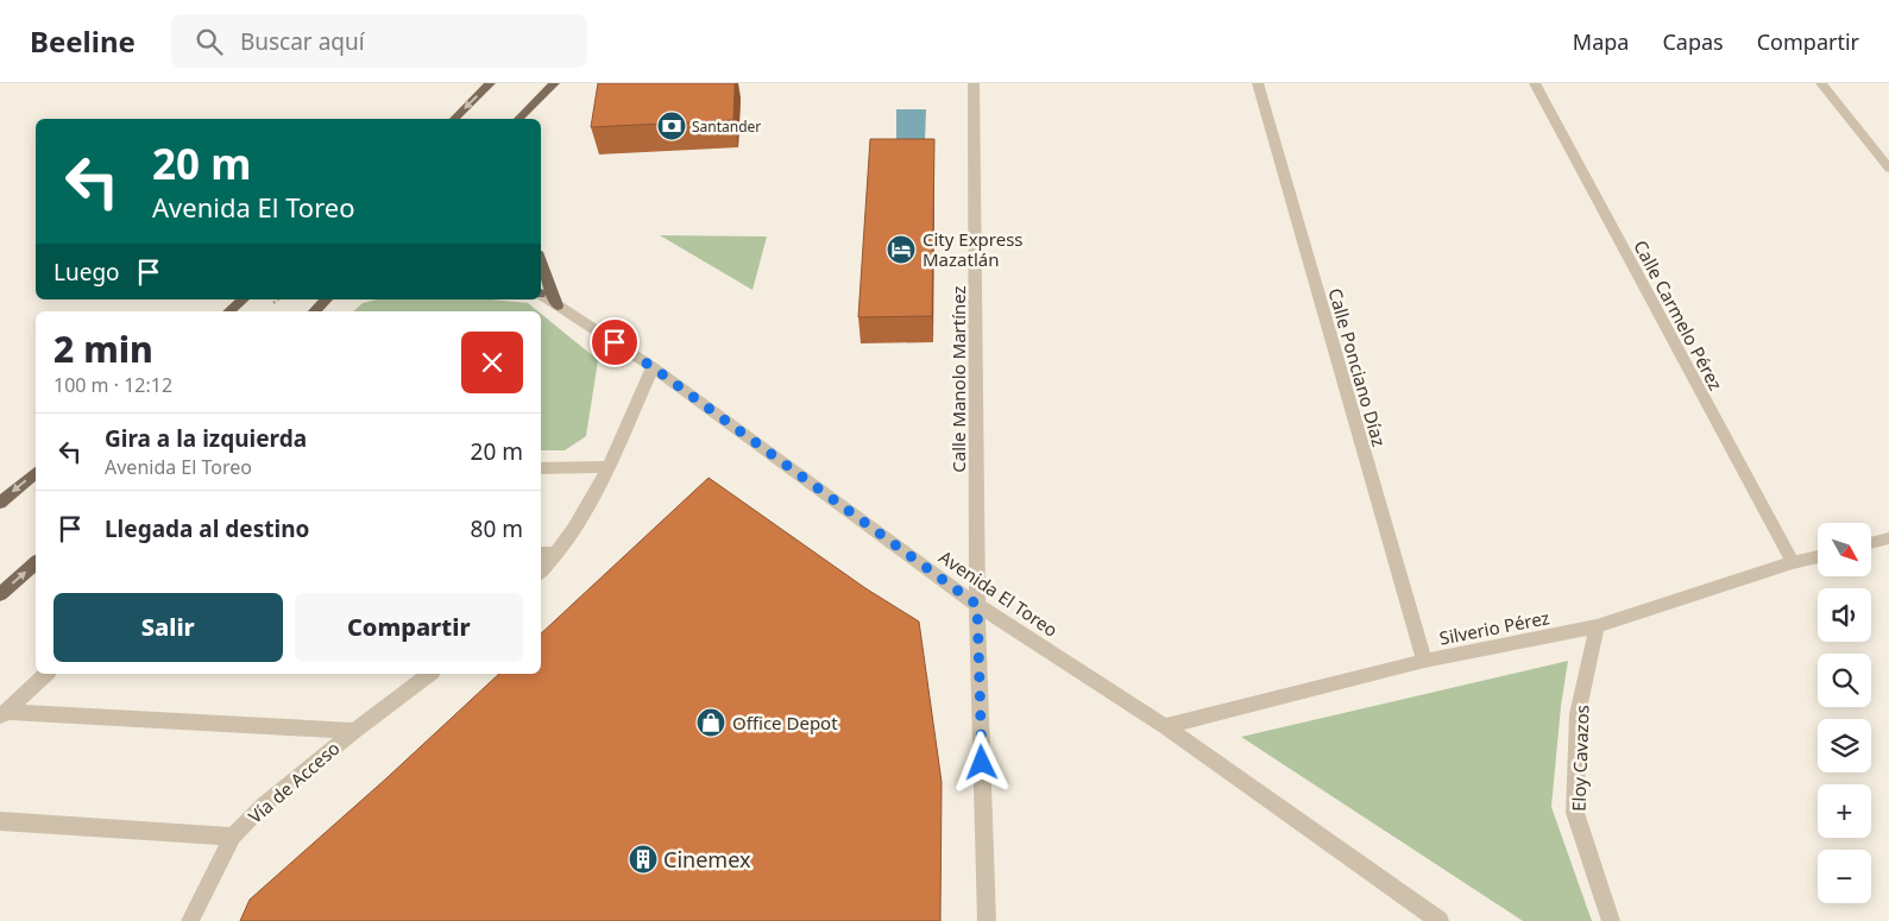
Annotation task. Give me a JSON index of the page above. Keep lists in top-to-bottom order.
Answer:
{
  "streets": {
    "street": [
      "Calle Carmelo Pérez",
      "Calle Ponciano Díaz",
      "Calle Manolo Martínez",
      "Avenida El Toreo",
      "Silverio Pérez",
      "Eloy Cavazos",
      "Vía de Acceso"
    ]
  },
  "crossings": [
    ["Calle Carmelo Pérez", "Silverio Pérez"],
    ["Calle Ponciano Díaz", "Silverio Pérez"],
    ["Calle Manolo Martínez", "Avenida El Toreo"],
    ["Avenida El Toreo", "Silverio Pérez"],
    ["Silverio Pérez", "Eloy Cavazos"]
  ],
  "places": {
    "bank": ["Santander"],
    "hotel": ["City Express Mazatlán"],
    "shop": ["Office Depot"],
    "building": ["Cinemex"]
  },
  "north": "bottom right",
  "page": {
    "header": "Beeline",
    "search": "Buscar aquí",
    "nav": ["Mapa", "Capas", "Compartir"],
    "turn": ["20 m", "Avenida El Toreo"],
    "then": "Luego",
    "heading": ["2 min", "100 m · 12:12"],
    "list": [
      {
        "name": "Gira a la izquierda",
        "note": "Avenida El Toreo",
        "value": "20 m"
      },
      {
        "name": "Llegada al destino",
        "value": "80 m"
      }
    ],
    "map_buttons": ["+", "−"],
    "buttons": ["Salir", "Compartir"]
  }
}
